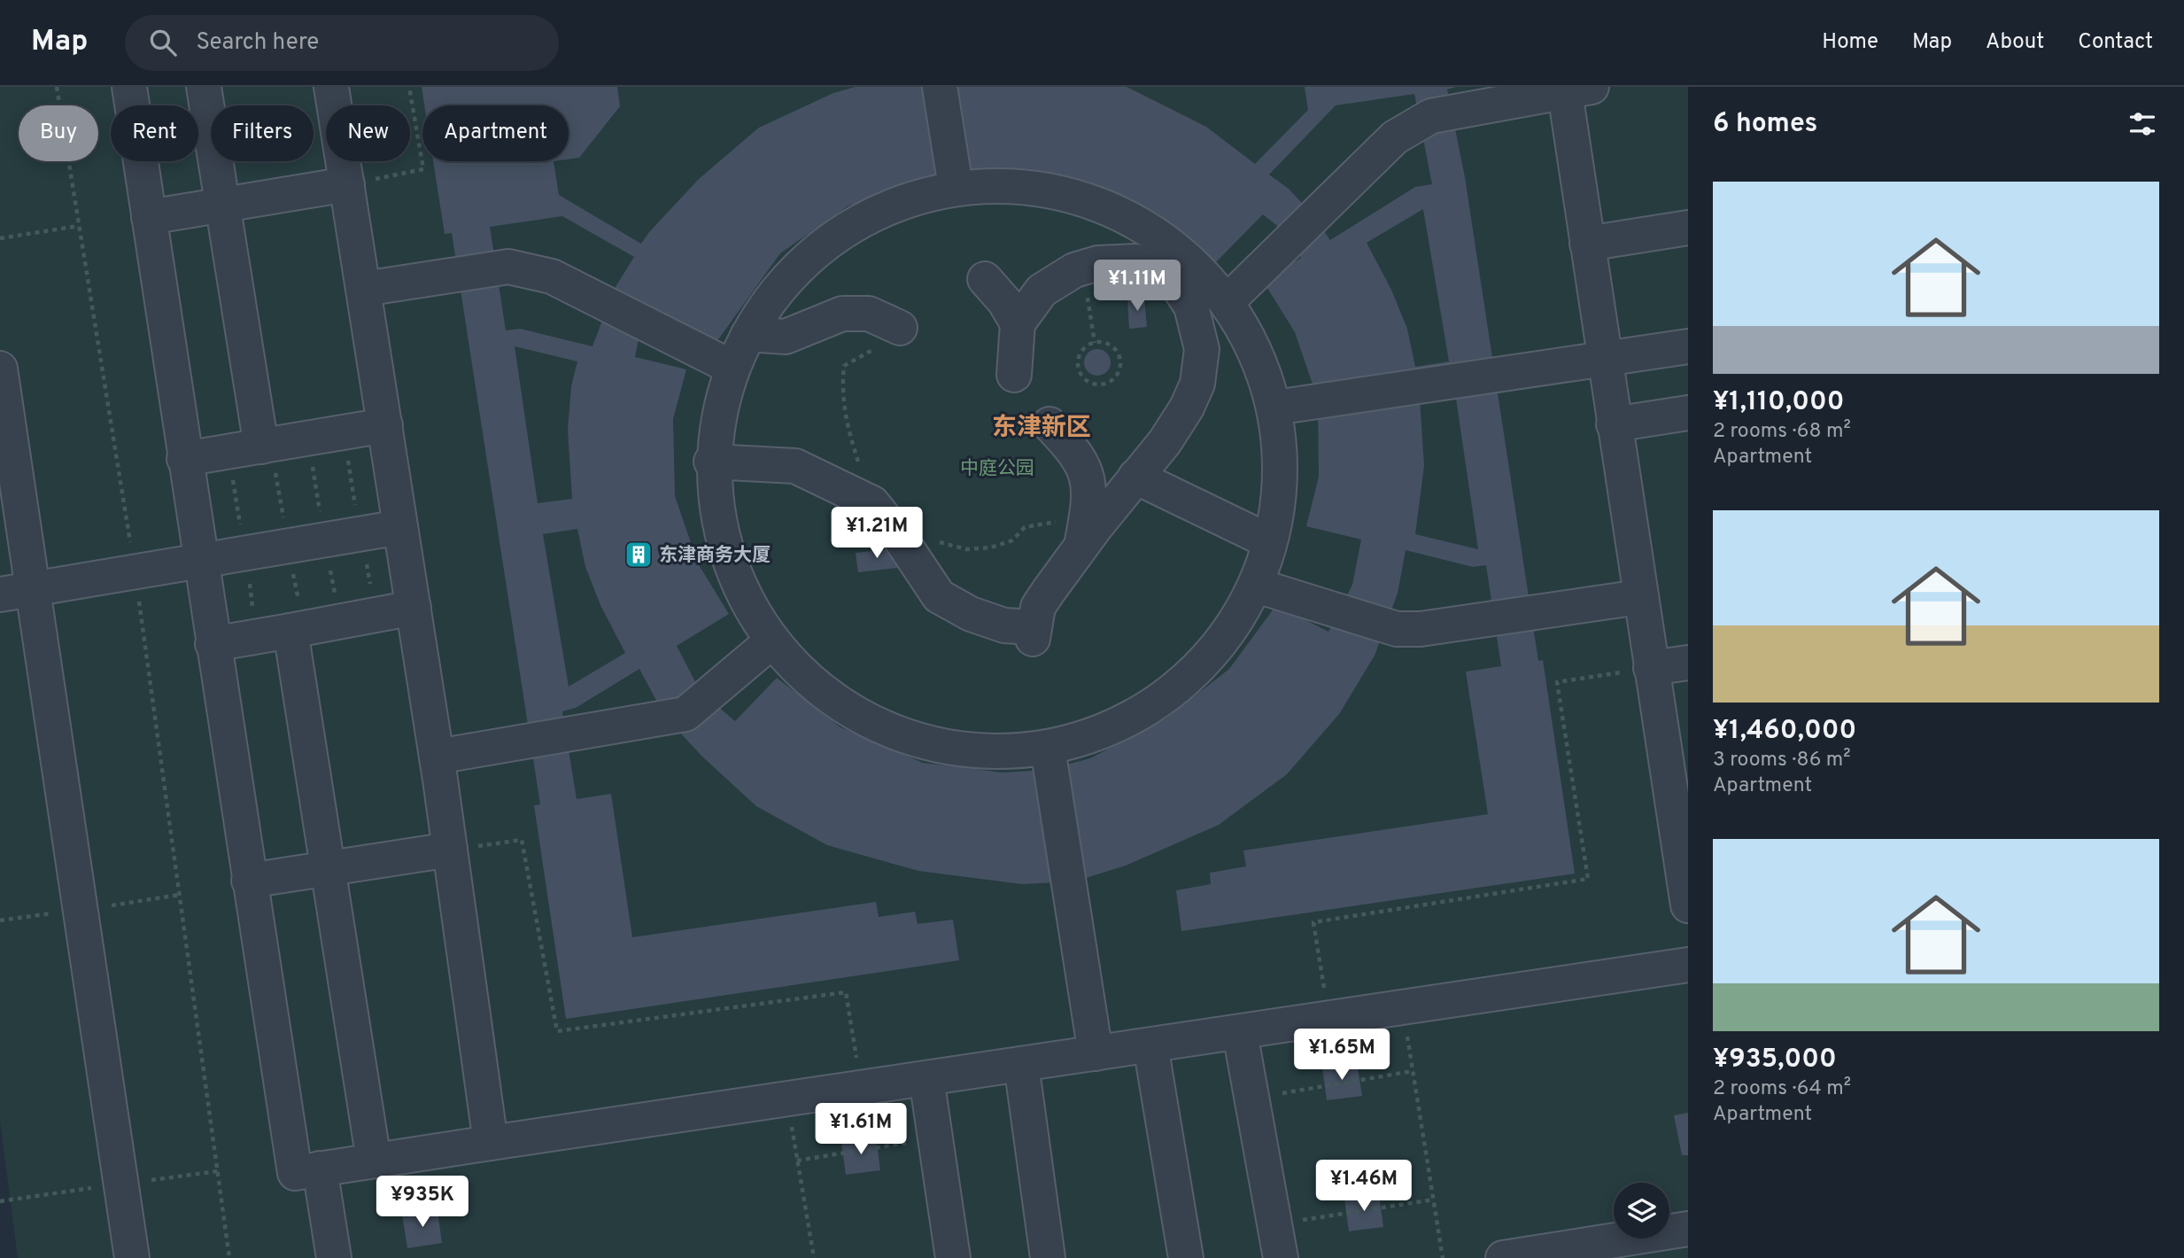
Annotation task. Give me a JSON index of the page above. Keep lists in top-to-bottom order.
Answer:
{
  "districts": ["东津新区"],
  "parks": ["中庭公园"],
  "places": {
    "building": ["东津商务大厦"]
  },
  "page": {
    "header": "Map",
    "search": "Search here",
    "nav": [
      "Home",
      "Map",
      "About",
      "Contact"
    ],
    "heading": "6 homes",
    "chip": [
      "Buy",
      "Rent",
      "Filters",
      "New",
      "Apartment"
    ],
    "list": [
      {
        "name": "¥1,110,000",
        "note": "2 rooms · 68 m² · Apartment"
      },
      {
        "name": "¥1,460,000",
        "note": "3 rooms · 86 m² · Apartment"
      },
      {
        "name": "¥935,000",
        "note": "2 rooms · 64 m² · Apartment"
      }
    ],
    "price": [
      "¥1.11M",
      "¥1.21M",
      "¥1.65M",
      "¥1.61M",
      "¥1.46M",
      "¥935K"
    ]
  }
}
